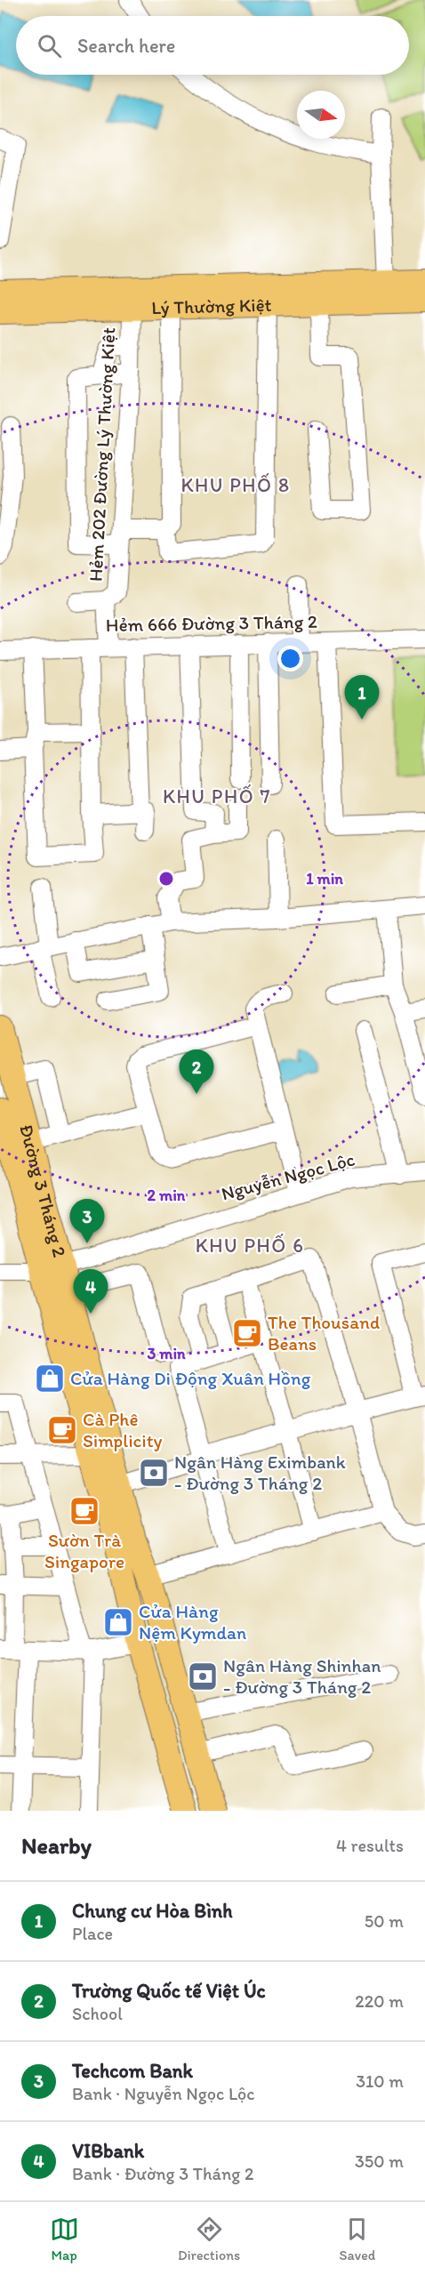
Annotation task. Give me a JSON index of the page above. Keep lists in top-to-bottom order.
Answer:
{
  "streets": {
    "main road": ["Lý Thường Kiệt", "Đường 3 Tháng 2"],
    "street": ["Hẻm 202 Đường Lý Thường Kiệt", "Hẻm 666 Đường 3 Tháng 2", "Nguyễn Ngọc Lộc"]
  },
  "crossings": [
    ["Lý Thường Kiệt", "Hẻm 202 Đường Lý Thường Kiệt"],
    ["Nguyễn Ngọc Lộc", "Đường 3 Tháng 2"]
  ],
  "districts": ["KHU PHỐ 8", "KHU PHỐ 7", "KHU PHỐ 6"],
  "places": {
    "cafe": ["The Thousand Beans", "Cà Phê Simplicity", "Sườn Trà Singapore"],
    "shop": ["Cửa Hàng Di Động Xuân Hồng", "Cửa Hàng Nệm Kymdan"],
    "bank": ["Ngân Hàng Eximbank - Đường 3 Tháng 2", "Ngân Hàng Shinhan - Đường 3 Tháng 2"]
  },
  "north": "right",
  "page": {
    "search": "Search here",
    "pins": [
      "1",
      "2",
      "3",
      "4"
    ],
    "heading": ["Nearby", "4 results"],
    "list": [
      {
        "mark": "1",
        "name": "Chung cư Hòa Bình",
        "note": "Place",
        "value": "50 m"
      },
      {
        "mark": "2",
        "name": "Trường Quốc tế Việt Úc",
        "note": "School",
        "value": "220 m"
      },
      {
        "mark": "3",
        "name": "Techcom Bank",
        "note": "Bank · Nguyễn Ngọc Lộc",
        "value": "310 m"
      },
      {
        "mark": "4",
        "name": "VIBbank",
        "note": "Bank · Đường 3 Tháng 2",
        "value": "350 m"
      }
    ],
    "nav": ["Map", "Directions", "Saved"]
  },
  "rings": ["1 min", "2 min", "3 min"]
}
